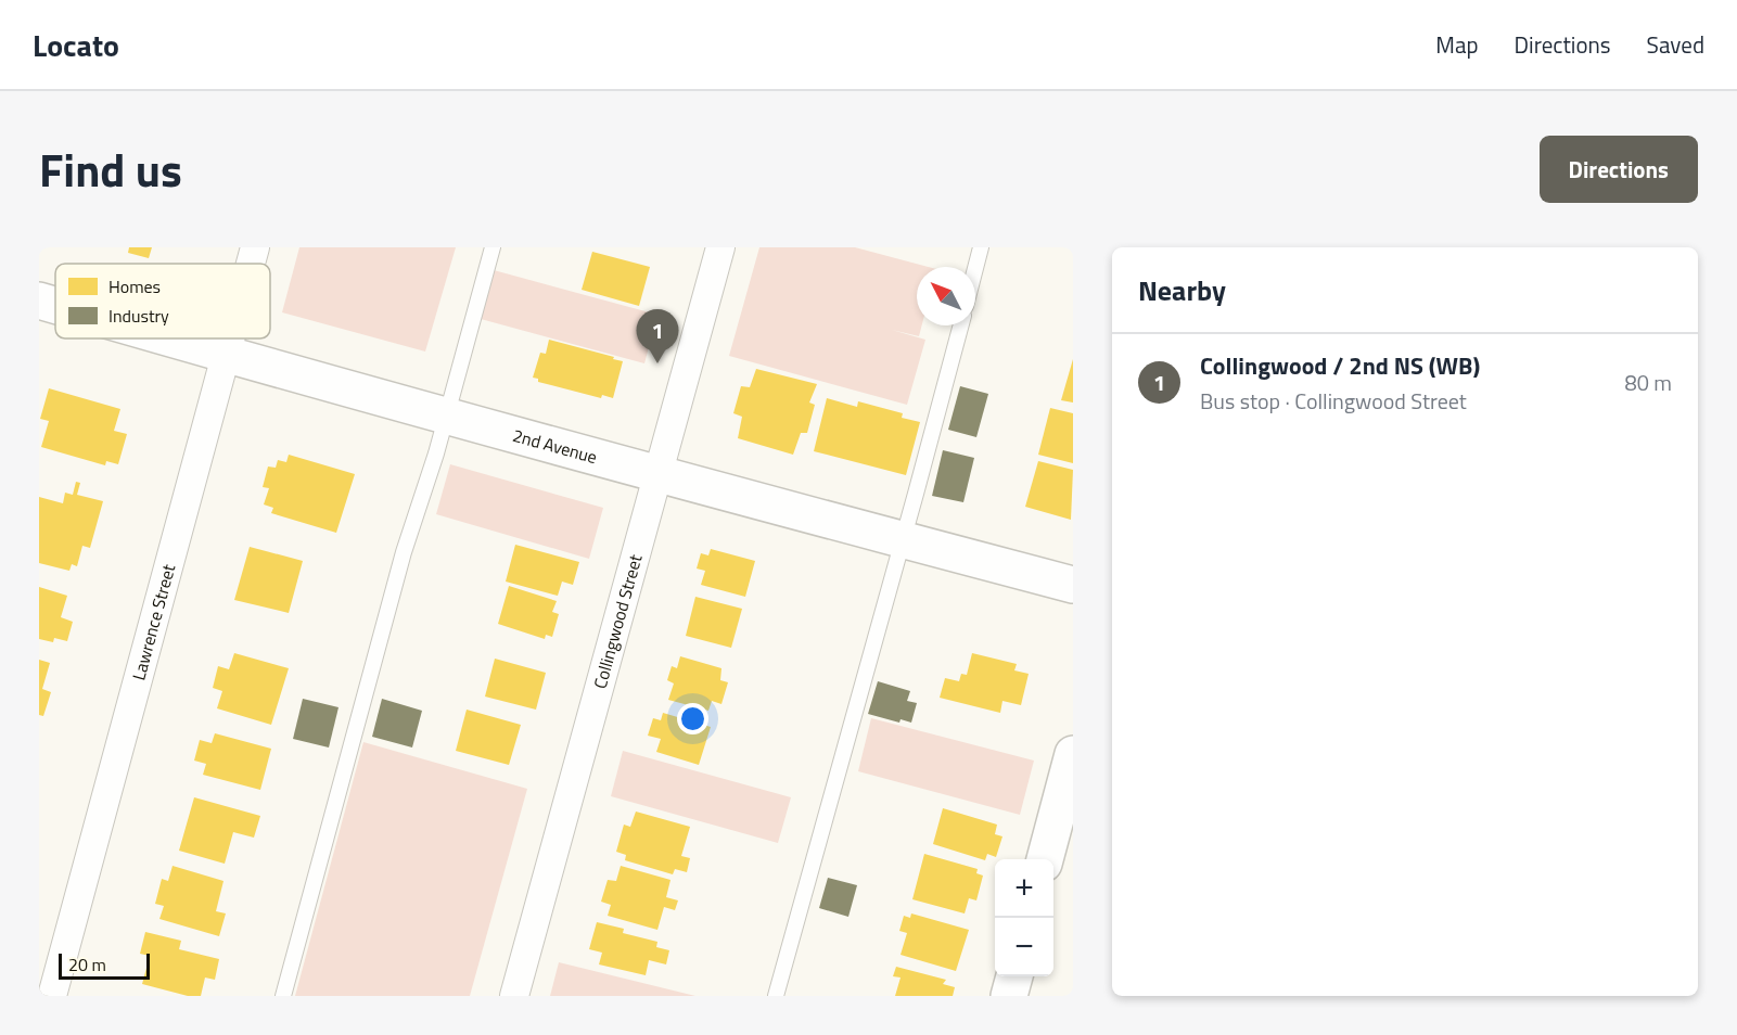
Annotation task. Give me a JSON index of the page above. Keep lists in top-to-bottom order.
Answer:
{
  "streets": {
    "street": ["2nd Avenue", "Lawrence Street", "Collingwood Street"]
  },
  "crossings": [
    ["2nd Avenue", "Lawrence Street"],
    ["2nd Avenue", "Collingwood Street"]
  ],
  "legend": ["Homes", "Industry"],
  "scale_bar": "20 m",
  "north": "top left",
  "page": {
    "header": "Locato",
    "nav": ["Map", "Directions", "Saved"],
    "title": "Find us",
    "buttons": "Directions",
    "heading": "Nearby",
    "pins": "1",
    "list": [
      {
        "mark": "1",
        "name": "Collingwood / 2nd NS (WB)",
        "note": "Bus stop · Collingwood Street",
        "value": "80 m"
      }
    ],
    "map_buttons": ["+", "−"],
    "scale": "20 m"
  }
}
